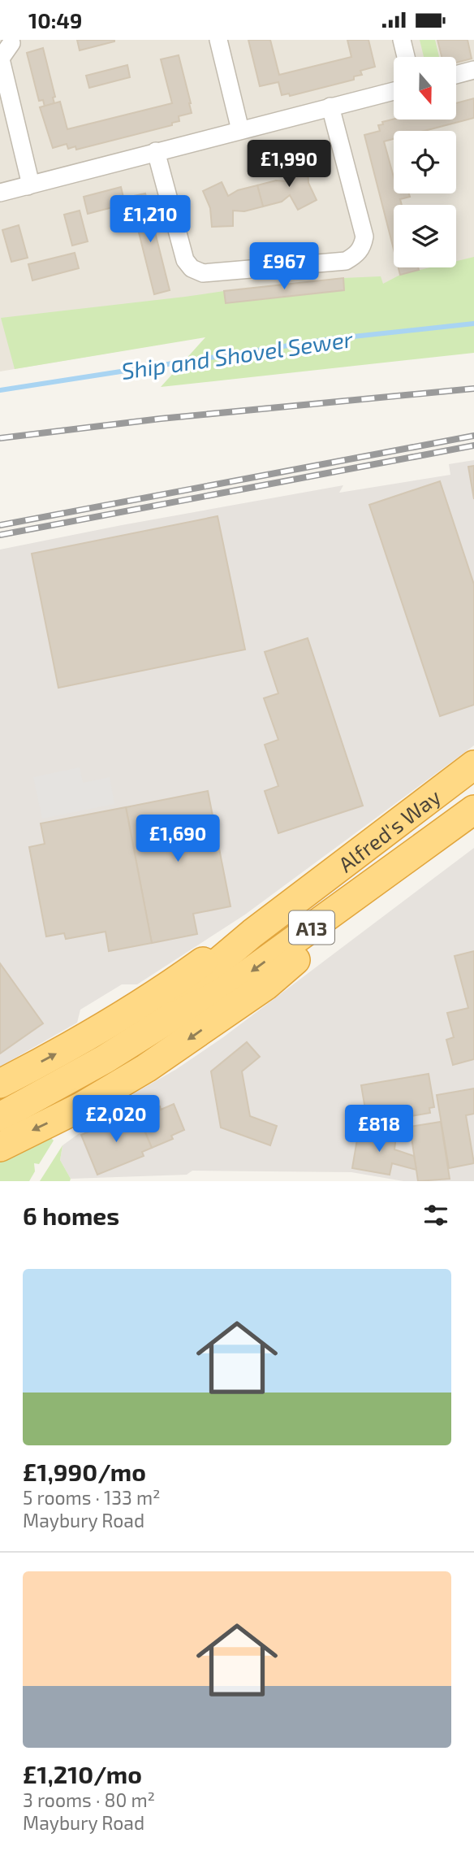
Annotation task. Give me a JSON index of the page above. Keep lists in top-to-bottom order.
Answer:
{
  "streets": {
    "highway": ["Alfred's Way", "A13"]
  },
  "crossings": [
    ["Alfred's Way", "A13"]
  ],
  "water": ["Ship and Shovel Sewer"],
  "north": "bottom",
  "page": {
    "status": "10:49",
    "price": [
      "£1,990",
      "£1,210",
      "£967",
      "£1,690",
      "£2,020",
      "£818"
    ],
    "heading": "6 homes",
    "list": [
      {
        "name": "£1,990/mo",
        "note": "5 rooms · 133 m² · Maybury Road"
      },
      {
        "name": "£1,210/mo",
        "note": "3 rooms · 80 m² · Maybury Road"
      }
    ]
  }
}
